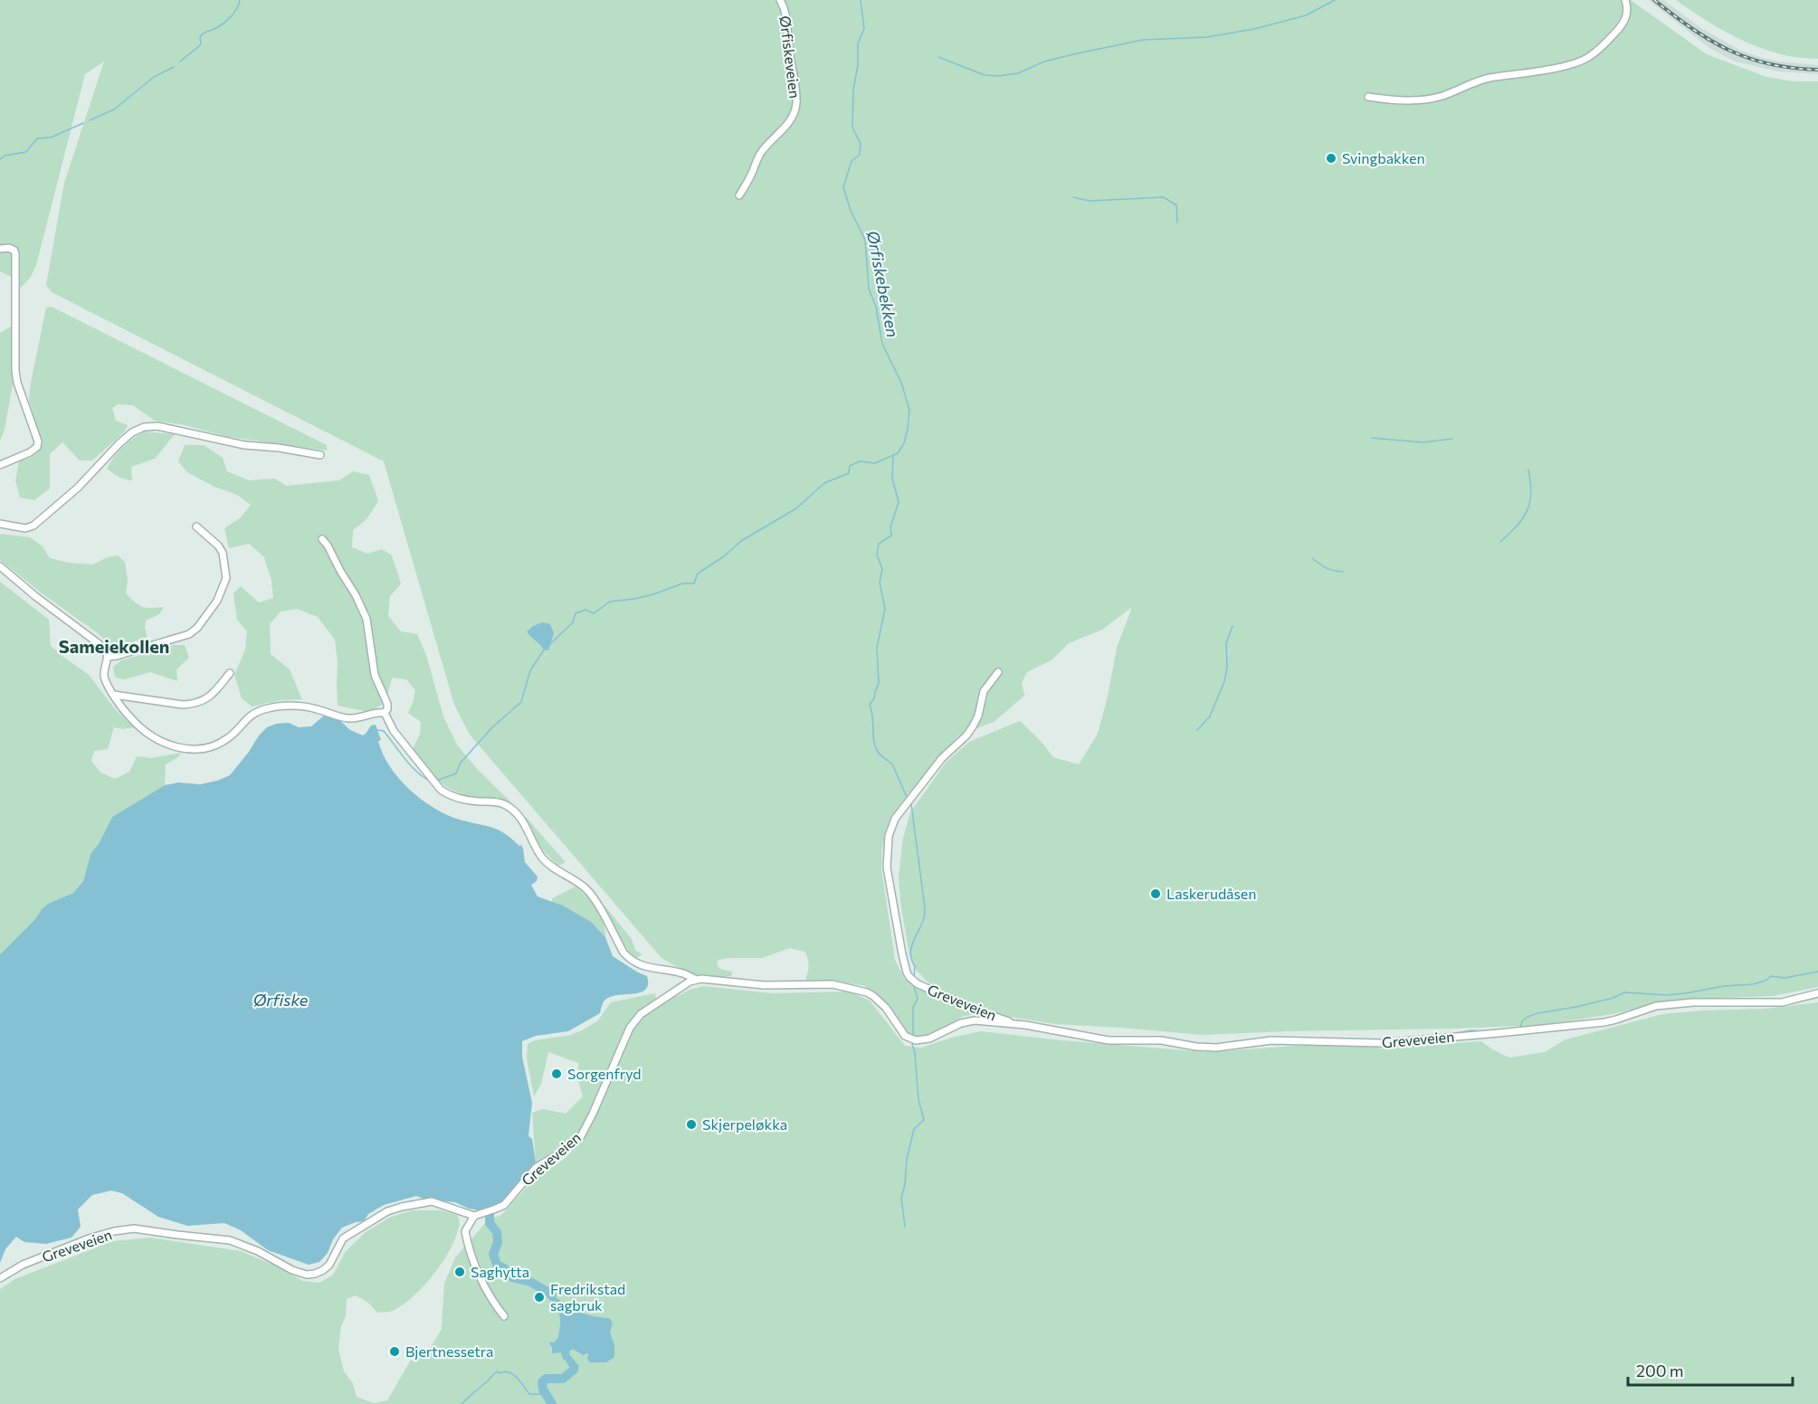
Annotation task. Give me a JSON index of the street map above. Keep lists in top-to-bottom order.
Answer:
{
  "streets": {
    "street": ["Ørfiskeveien", "Greveveien"]
  },
  "districts": ["Sameiekollen"],
  "water": ["Ørfiskebekken", "Ørfiske"],
  "places": [
    "Svingbakken",
    "Laskerudåsen",
    "Sorgenfryd",
    "Skjerpeløkka",
    "Saghytta",
    "Fredrikstad sagbruk",
    "Bjertnessetra"
  ],
  "scale_bar": "200 m"
}
